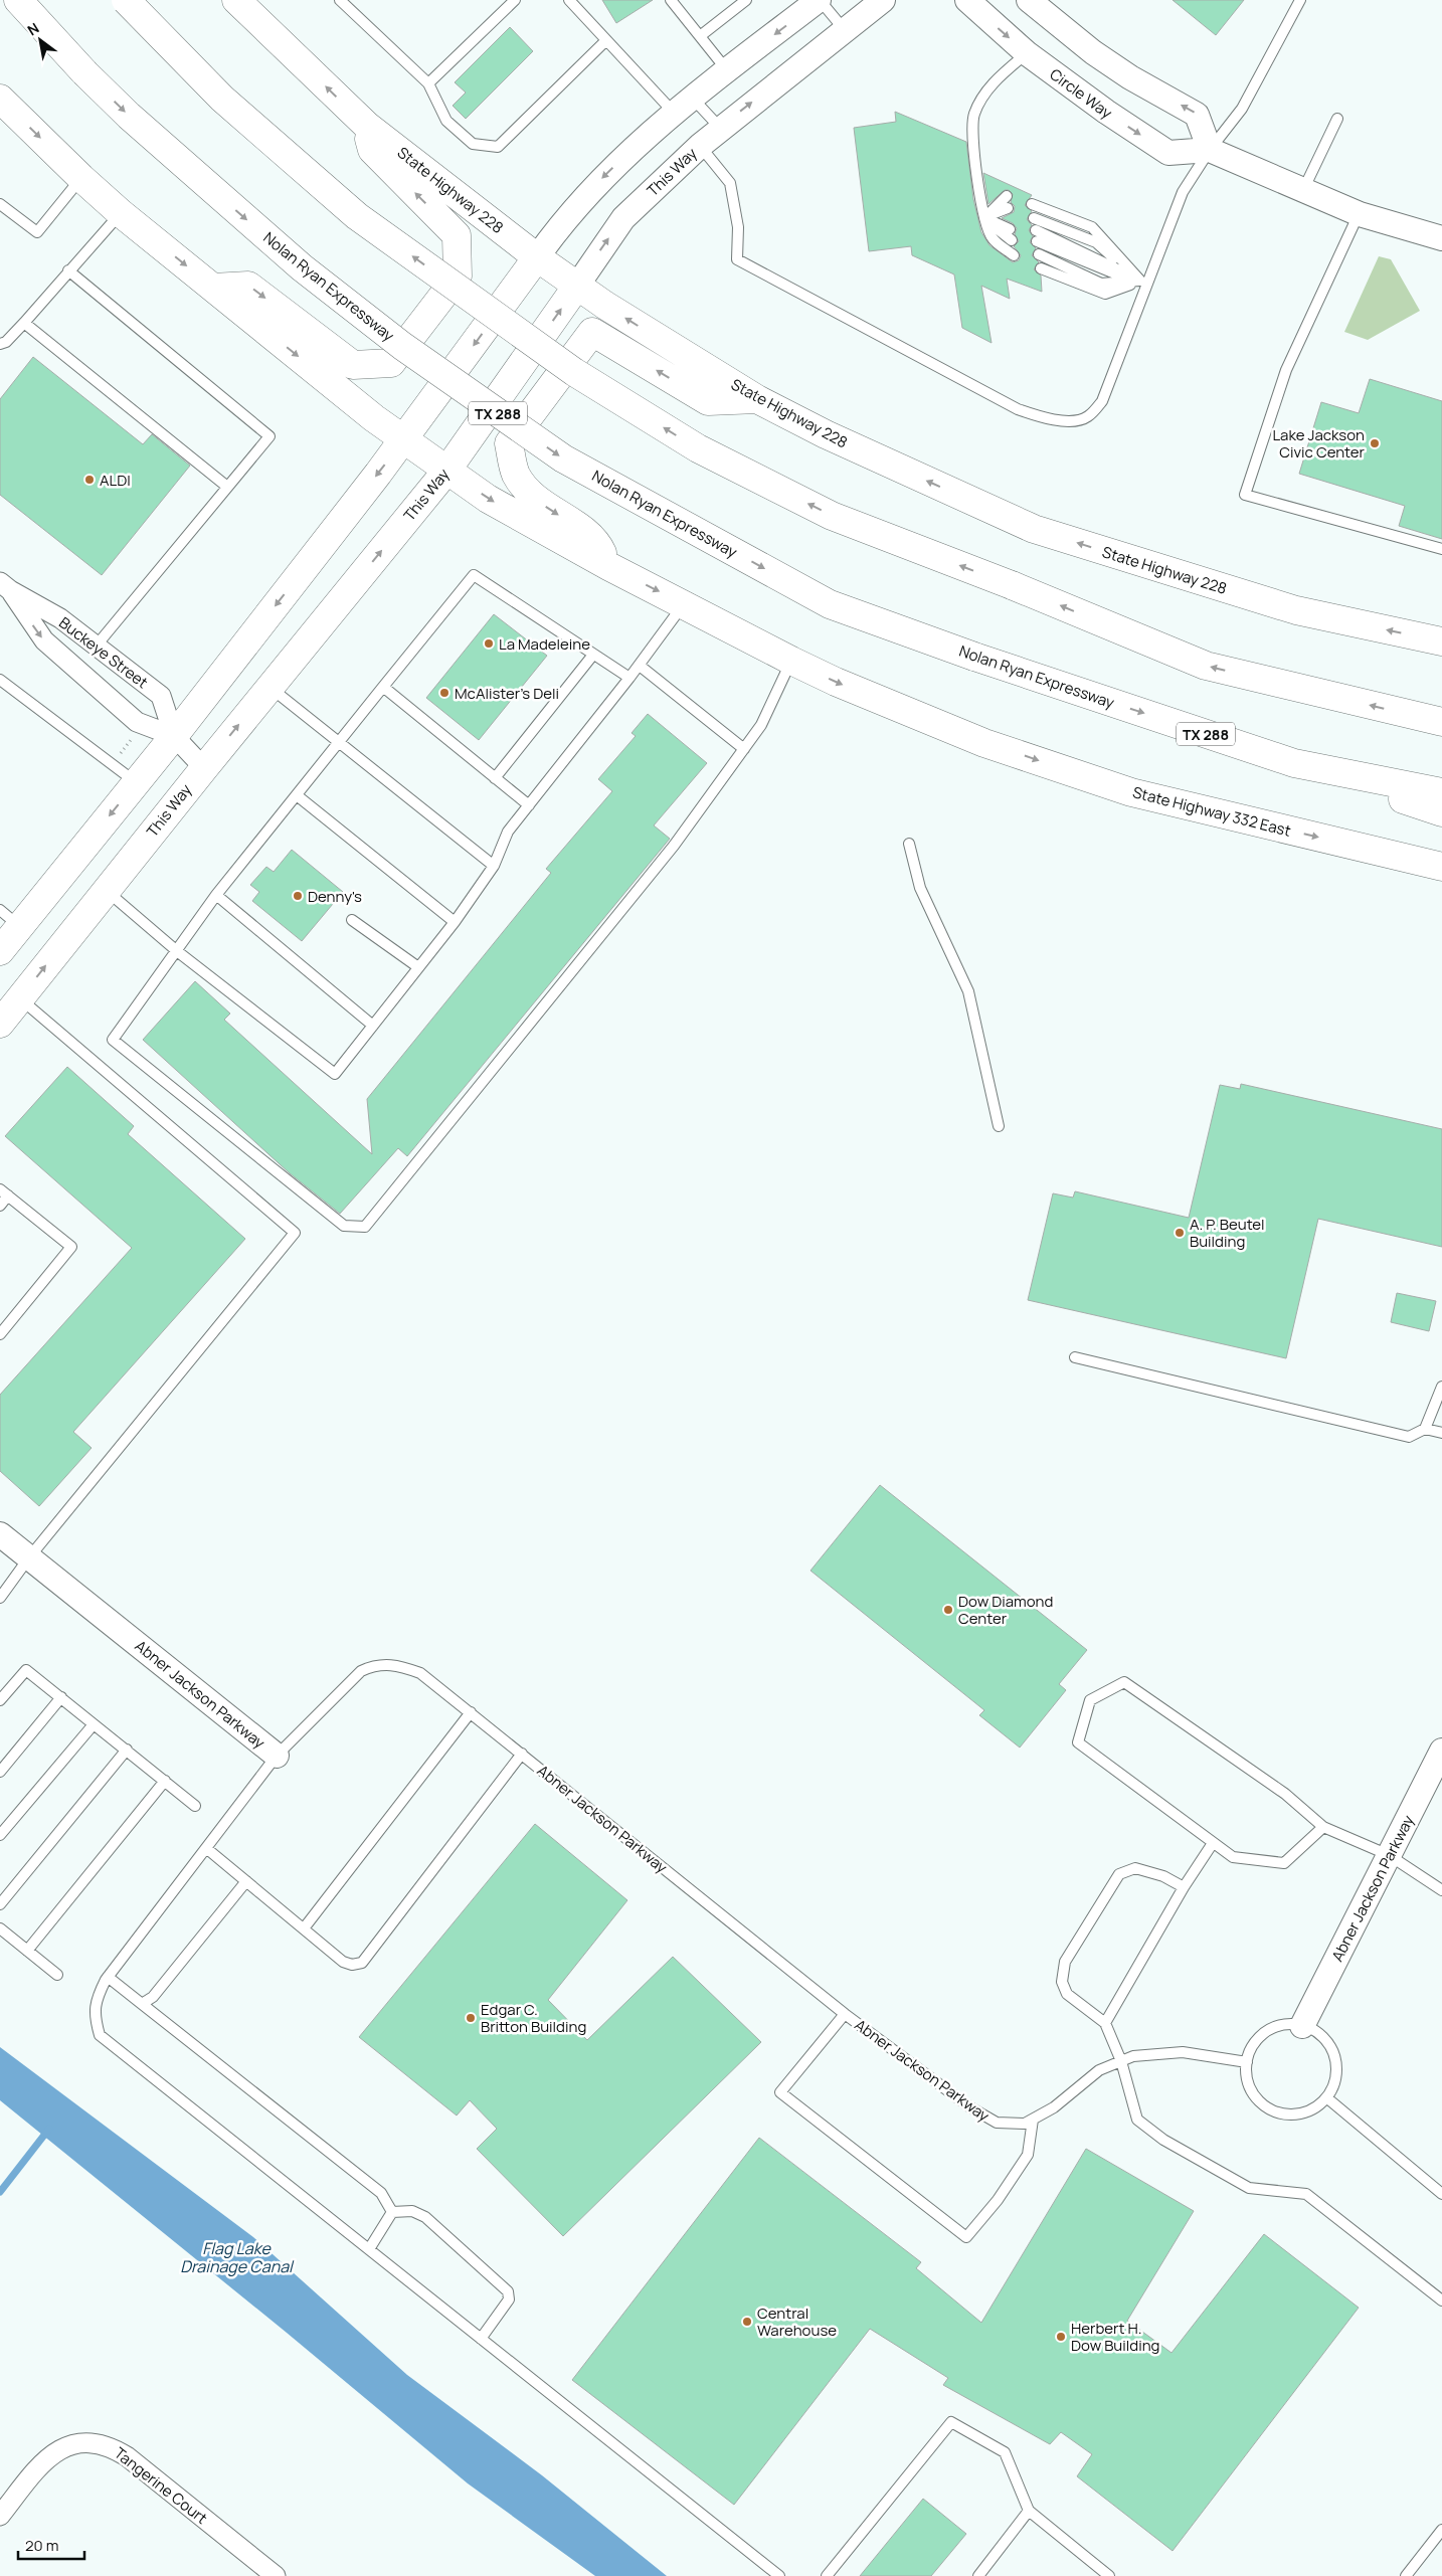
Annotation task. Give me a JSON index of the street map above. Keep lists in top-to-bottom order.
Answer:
{
  "streets": {
    "main road": [
      "This Way",
      "State Highway 228",
      "Nolan Ryan Expressway",
      "TX 288",
      "State Highway 332 East"
    ],
    "street": [
      "Circle Way",
      "Buckeye Street",
      "Abner Jackson Parkway",
      "Tangerine Court"
    ]
  },
  "crossings": [
    ["This Way", "State Highway 228"],
    ["This Way", "Buckeye Street"]
  ],
  "water": ["Flag Lake Drainage Canal"],
  "places": [
    "Lake Jackson Civic Center",
    "ALDI",
    "La Madeleine",
    "McAlister's Deli",
    "Denny's",
    "A. P. Beutel Building",
    "Dow Diamond Center",
    "Edgar C. Britton Building",
    "Central Warehouse",
    "Herbert H. Dow Building"
  ],
  "scale_bar": "20 m",
  "north": "top left"
}
